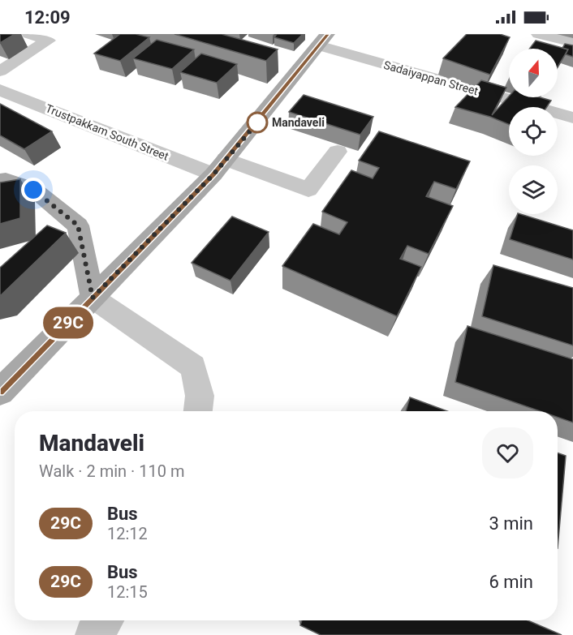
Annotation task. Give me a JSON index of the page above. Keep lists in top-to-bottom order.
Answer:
{
  "streets": {
    "street": ["Sadaiyappan Street", "Trustpakkam South Street"]
  },
  "places": ["Mandaveli"],
  "lines": ["bus line 29C"],
  "north": "top",
  "page": {
    "status": "12:09",
    "on_map": "29C",
    "heading": ["Mandaveli", "Walk · 2 min · 110 m"],
    "list": [
      {
        "mark": "29C",
        "name": "Bus",
        "note": "12:12",
        "value": "3 min"
      },
      {
        "mark": "29C",
        "name": "Bus",
        "note": "12:15",
        "value": "6 min"
      }
    ]
  }
}
